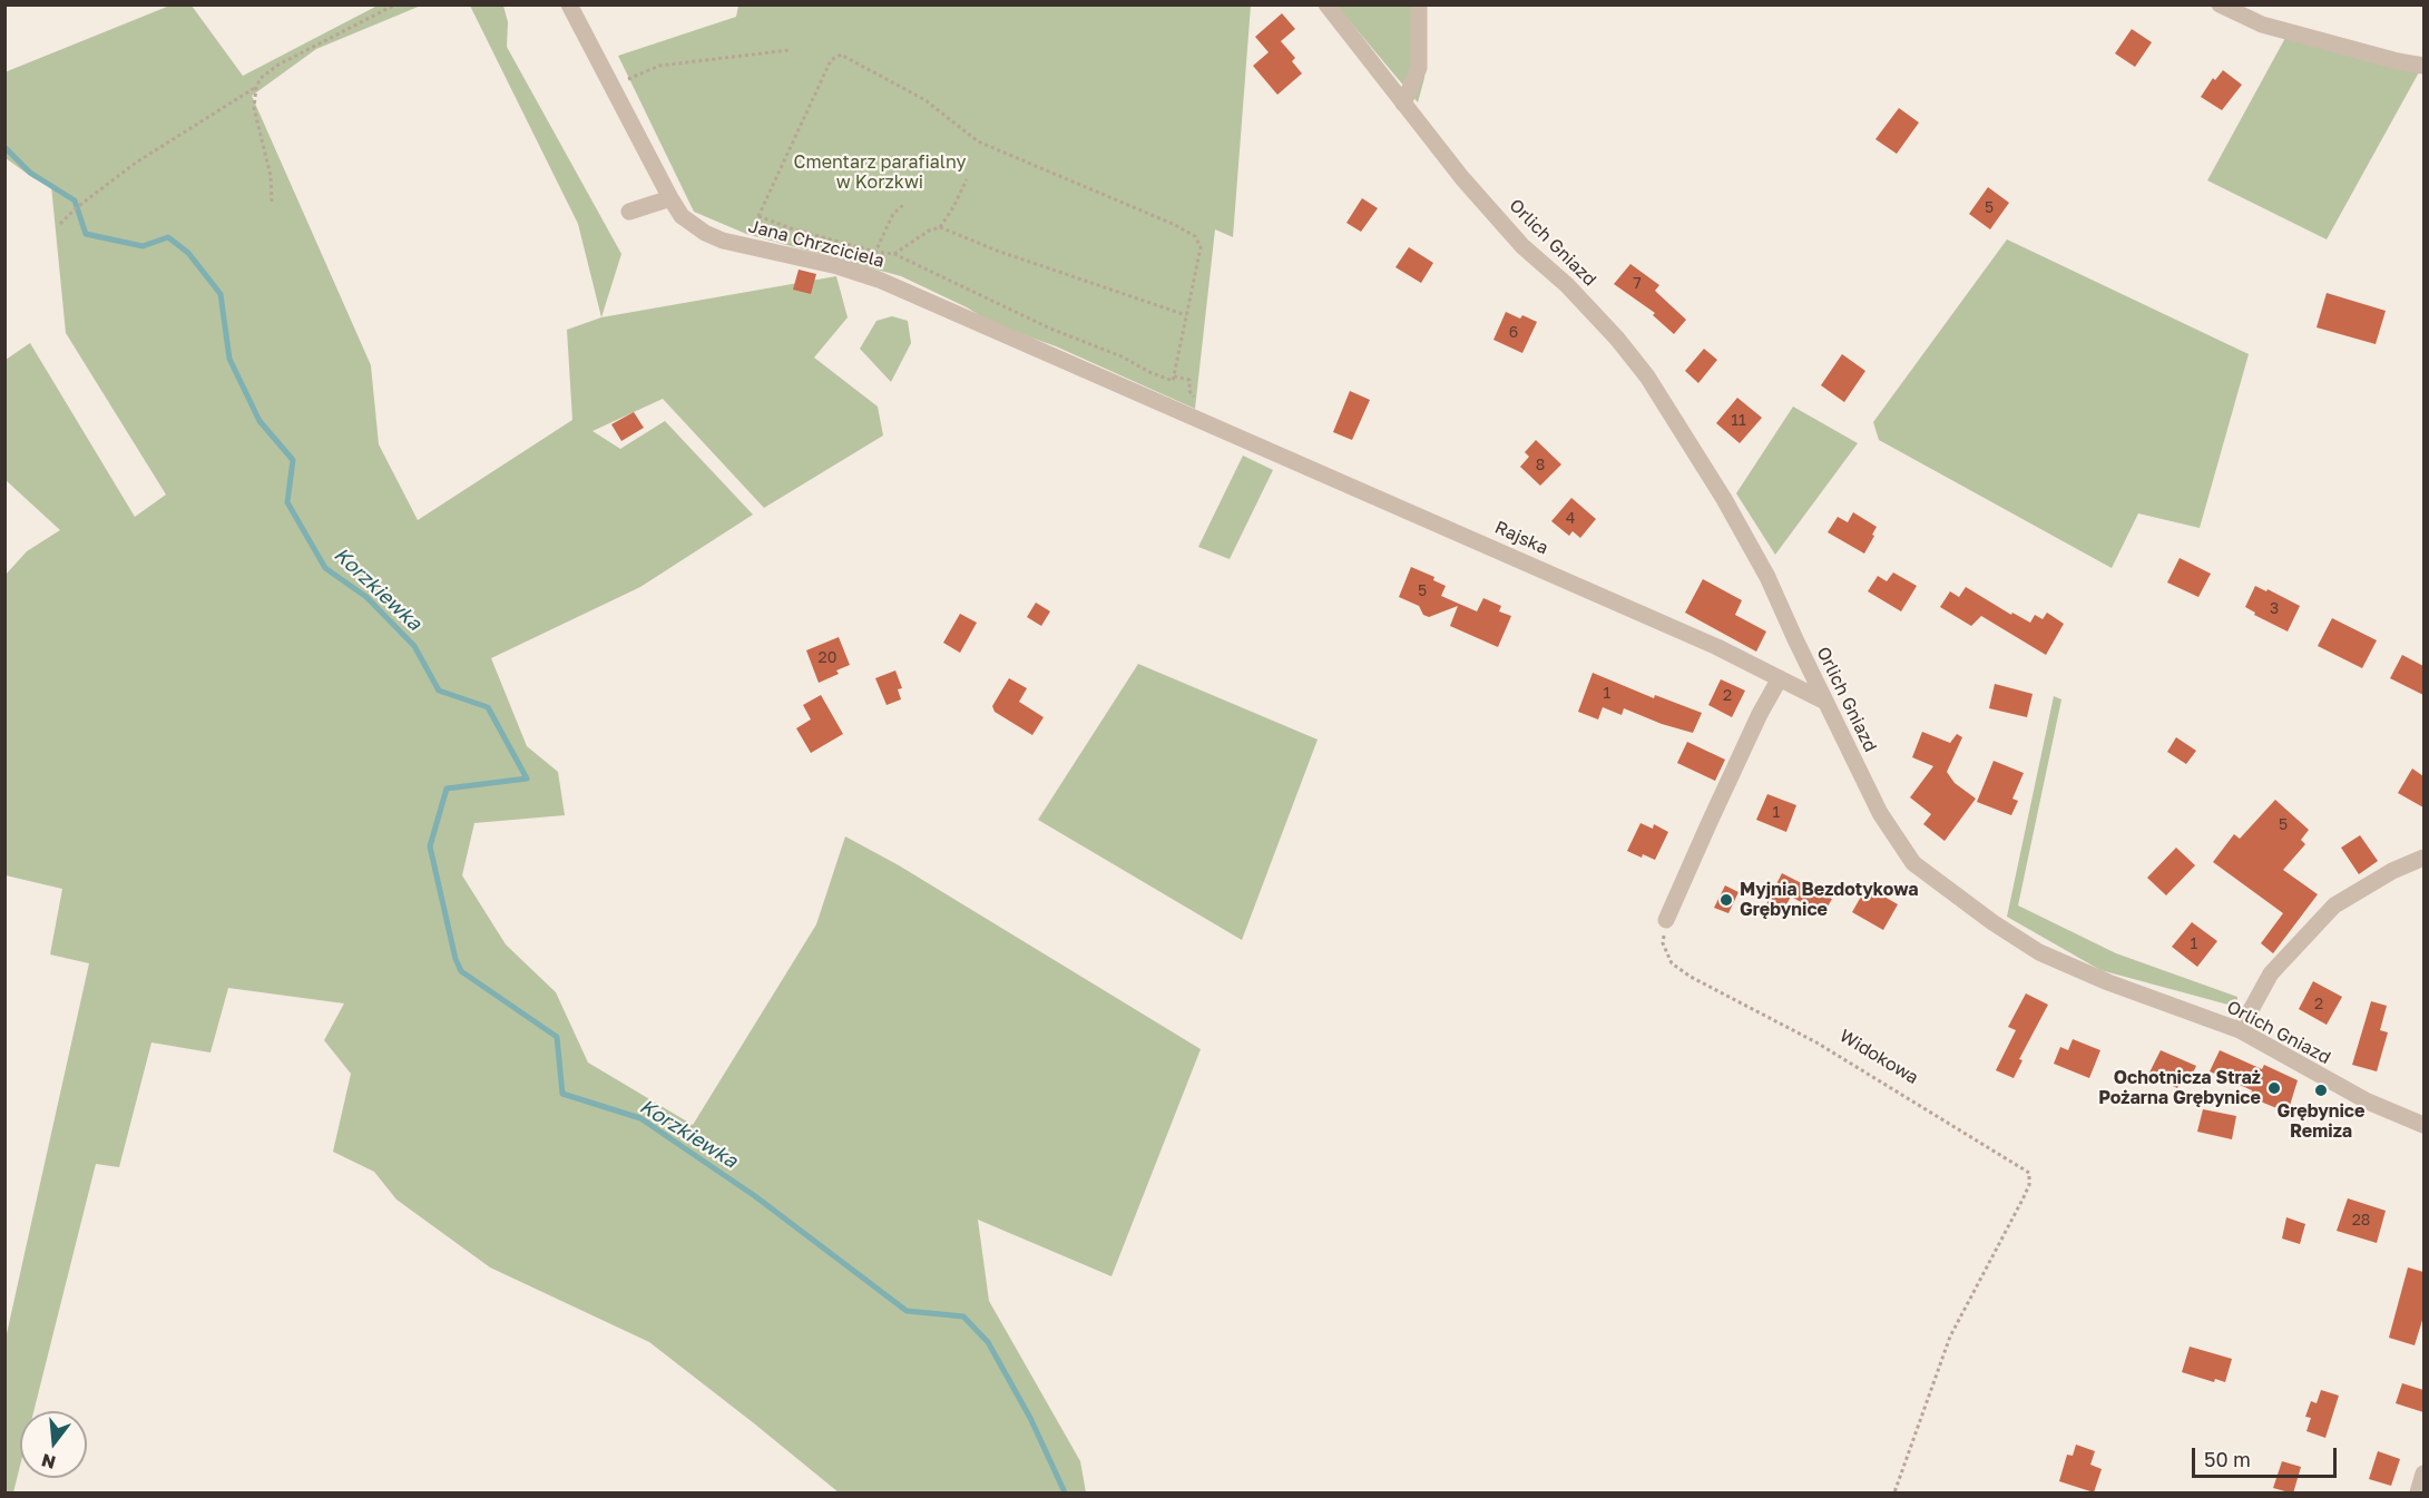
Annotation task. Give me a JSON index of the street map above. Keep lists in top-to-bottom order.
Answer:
{
  "streets": {
    "street": ["Orlich Gniazd", "Jana Chrzciciela", "Rajska"],
    "path": ["Widokowa"]
  },
  "crossings": [
    ["Orlich Gniazd", "Rajska"],
    ["Jana Chrzciciela", "Rajska"]
  ],
  "water": ["Korzkiewka"],
  "parks": ["Cmentarz parafialny w Korzkwi"],
  "places": ["Myjnia Bezdotykowa Grębynice", "Ochotnicza Straż Pożarna Grębynice", "Grębynice Remiza"],
  "house_numbers": [
    "5",
    "7",
    "6",
    "11",
    "8",
    "4",
    "5",
    "3",
    "20",
    "1",
    "2",
    "1",
    "5",
    "1",
    "2",
    "28"
  ],
  "scale_bar": "50 m",
  "north": "bottom"
}
